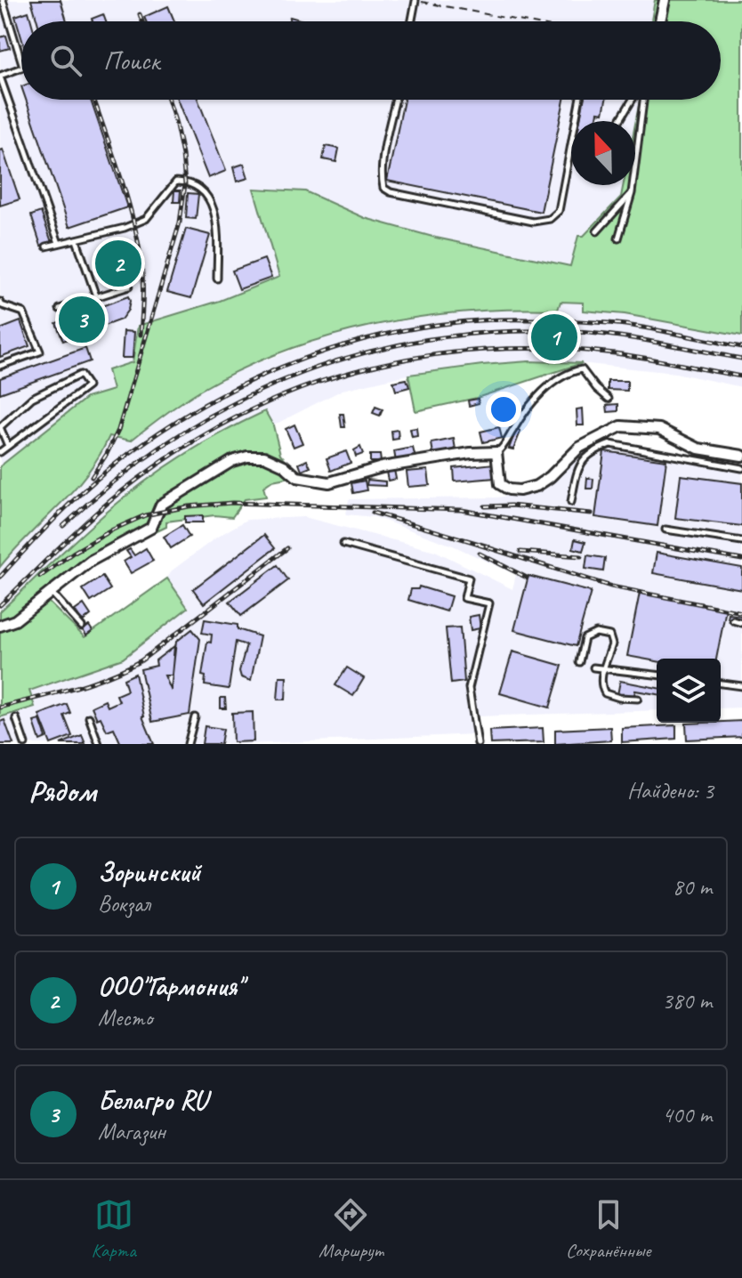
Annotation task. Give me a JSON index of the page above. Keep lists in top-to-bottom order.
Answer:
{
  "north": "top",
  "page": {
    "search": "Поиск",
    "pins": ["2", "3", "1"],
    "heading": ["Рядом", "Найдено: 3"],
    "list": [
      {
        "mark": "1",
        "name": "Зоринский",
        "note": "Вокзал",
        "value": "80 m"
      },
      {
        "mark": "2",
        "name": "ООО\"Гармония\"",
        "note": "Место",
        "value": "380 m"
      },
      {
        "mark": "3",
        "name": "Белагро RU",
        "note": "Магазин",
        "value": "400 m"
      }
    ],
    "nav": ["Карта", "Маршрут", "Сохранённые"]
  }
}
